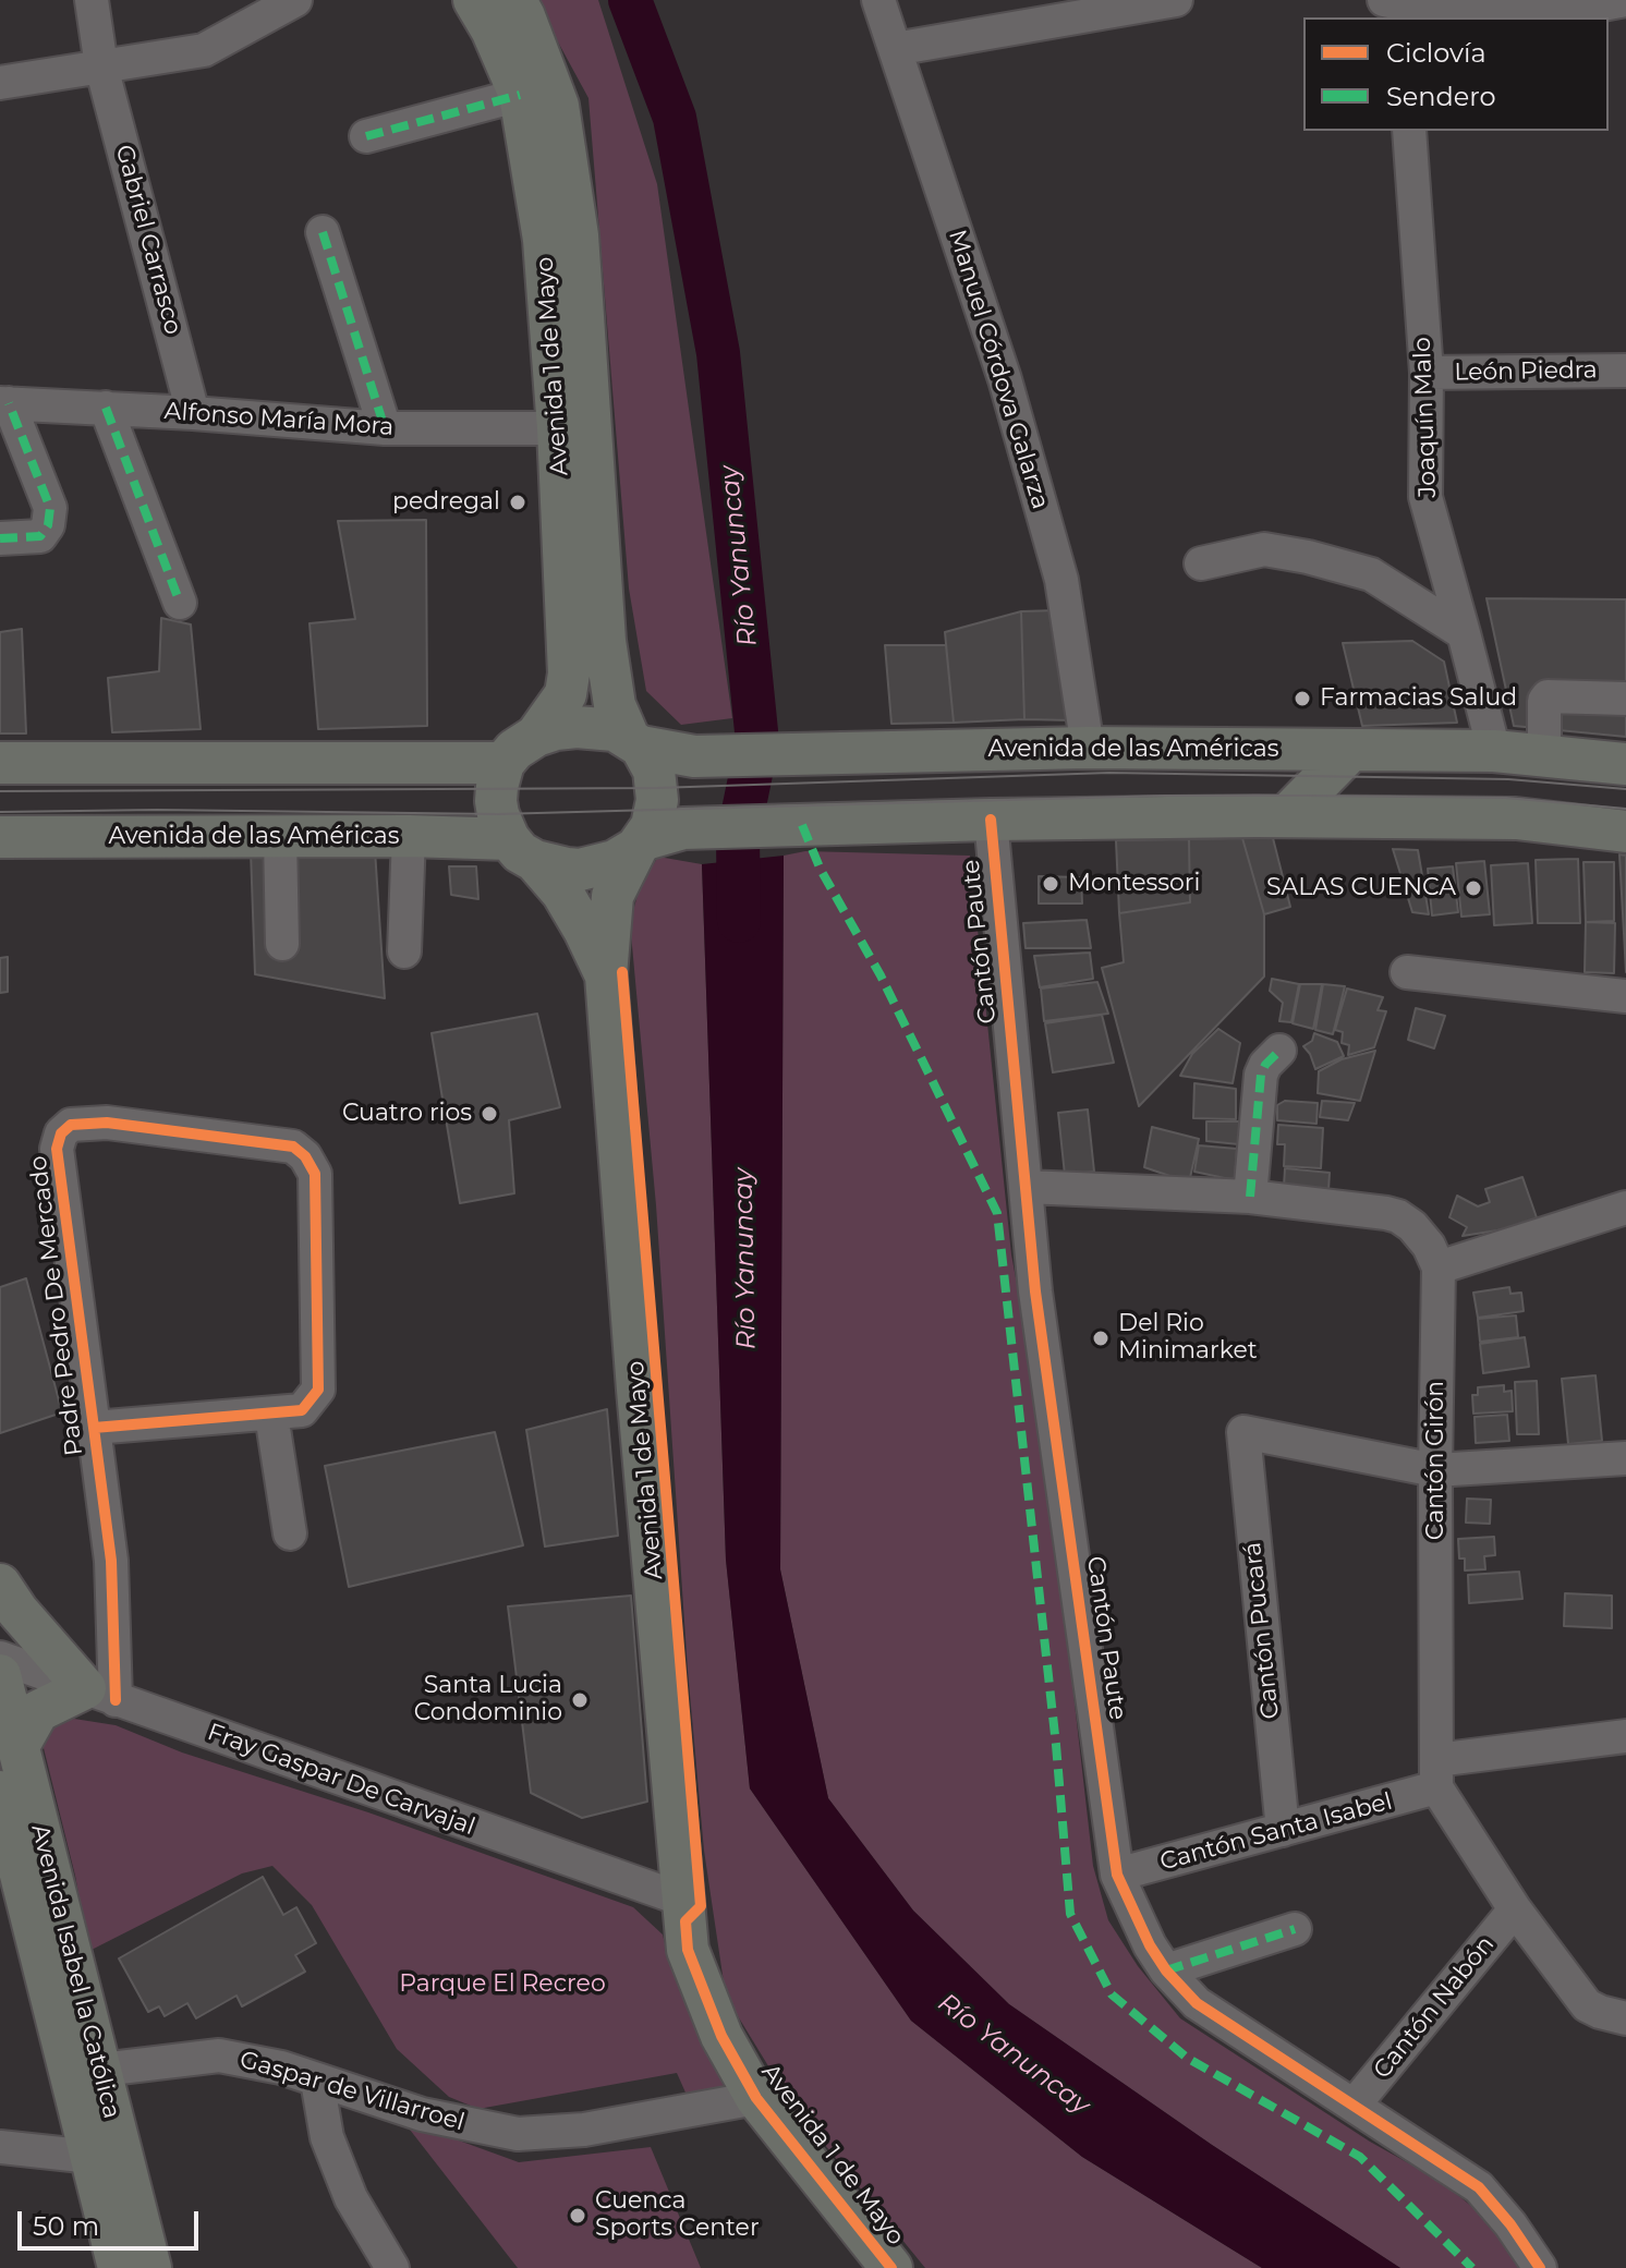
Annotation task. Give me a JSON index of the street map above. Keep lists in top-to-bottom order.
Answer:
{
  "streets": {
    "main road": ["Avenida 1 de Mayo", "Avenida de las Américas", "Avenida Isabel la Católica"],
    "street": [
      "Gabriel Carrasco",
      "Manuel Córdova Galarza",
      "León Piedra",
      "Joaquín Malo",
      "Alfonso María Mora",
      "Cantón Paute",
      "Padre Pedro De Mercado",
      "Cantón Girón",
      "Cantón Pucará",
      "Fray Gaspar De Carvajal",
      "Cantón Santa Isabel",
      "Cantón Nabón",
      "Gaspar de Villarroel"
    ]
  },
  "crossings": [
    ["Gabriel Carrasco", "Alfonso María Mora"],
    ["Avenida 1 de Mayo", "Alfonso María Mora"],
    ["Avenida 1 de Mayo", "Avenida de las Américas"],
    ["Avenida 1 de Mayo", "Fray Gaspar De Carvajal"],
    ["Avenida 1 de Mayo", "Gaspar de Villarroel"],
    ["Manuel Córdova Galarza", "Avenida de las Américas"],
    ["León Piedra", "Joaquín Malo"],
    ["Joaquín Malo", "Avenida de las Américas"],
    ["Avenida de las Américas", "Cantón Paute"],
    ["Cantón Paute", "Cantón Santa Isabel"],
    ["Cantón Paute", "Cantón Nabón"],
    ["Padre Pedro De Mercado", "Fray Gaspar De Carvajal"],
    ["Cantón Girón", "Cantón Pucará"],
    ["Cantón Girón", "Cantón Santa Isabel"],
    ["Cantón Pucará", "Cantón Santa Isabel"],
    ["Avenida Isabel la Católica", "Gaspar de Villarroel"]
  ],
  "water": ["Río Yanuncay"],
  "parks": ["Parque El Recreo"],
  "places": [
    "pedregal",
    "Farmacias Salud",
    "Montessori",
    "SALAS CUENCA",
    "Cuatro rios",
    "Del Rio Minimarket",
    "Santa Lucia Condominio",
    "Cuenca Sports Center"
  ],
  "legend": ["Ciclovía", "Sendero"],
  "scale_bar": "50 m"
}
